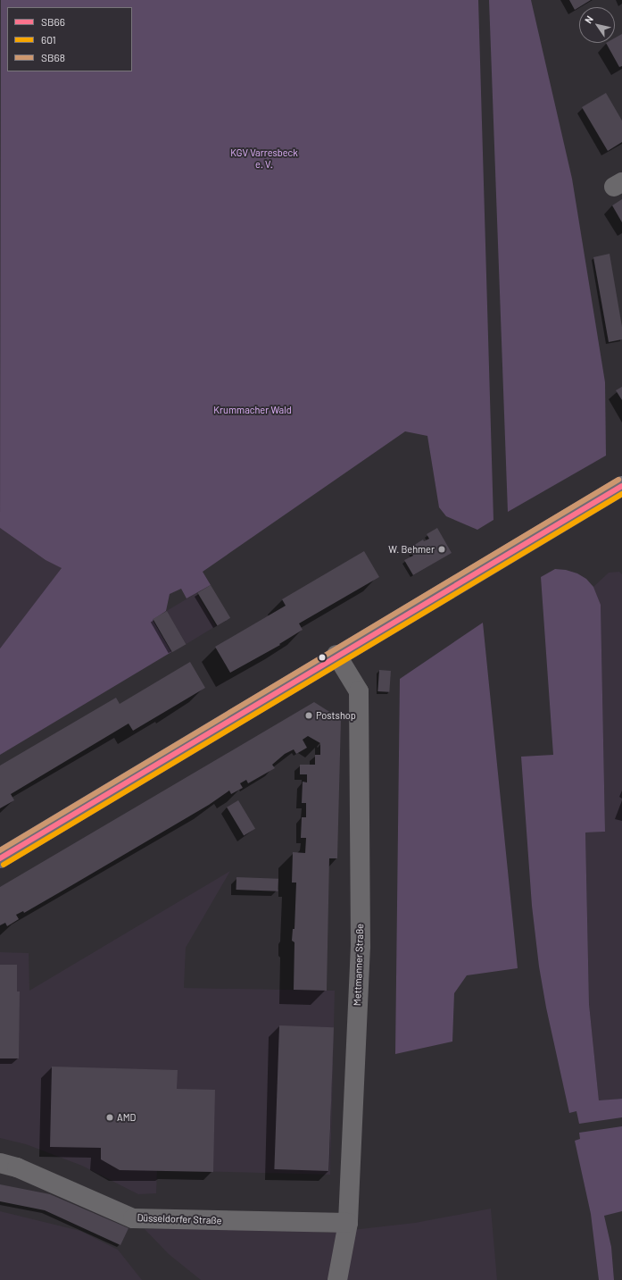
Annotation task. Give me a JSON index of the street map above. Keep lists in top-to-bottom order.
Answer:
{
  "streets": {
    "street": ["Mettmanner Straße", "Düsseldorfer Straße"]
  },
  "crossings": [
    ["Mettmanner Straße", "Düsseldorfer Straße"]
  ],
  "parks": ["KGV Varresbeck e. V.", "Krummacher Wald"],
  "places": ["W. Behmer", "Postshop", "AMD"],
  "lines": ["transit line SB68", "transit line SB66", "transit line 601"],
  "legend": ["SB66", "601", "SB68"],
  "north": "top left"
}
